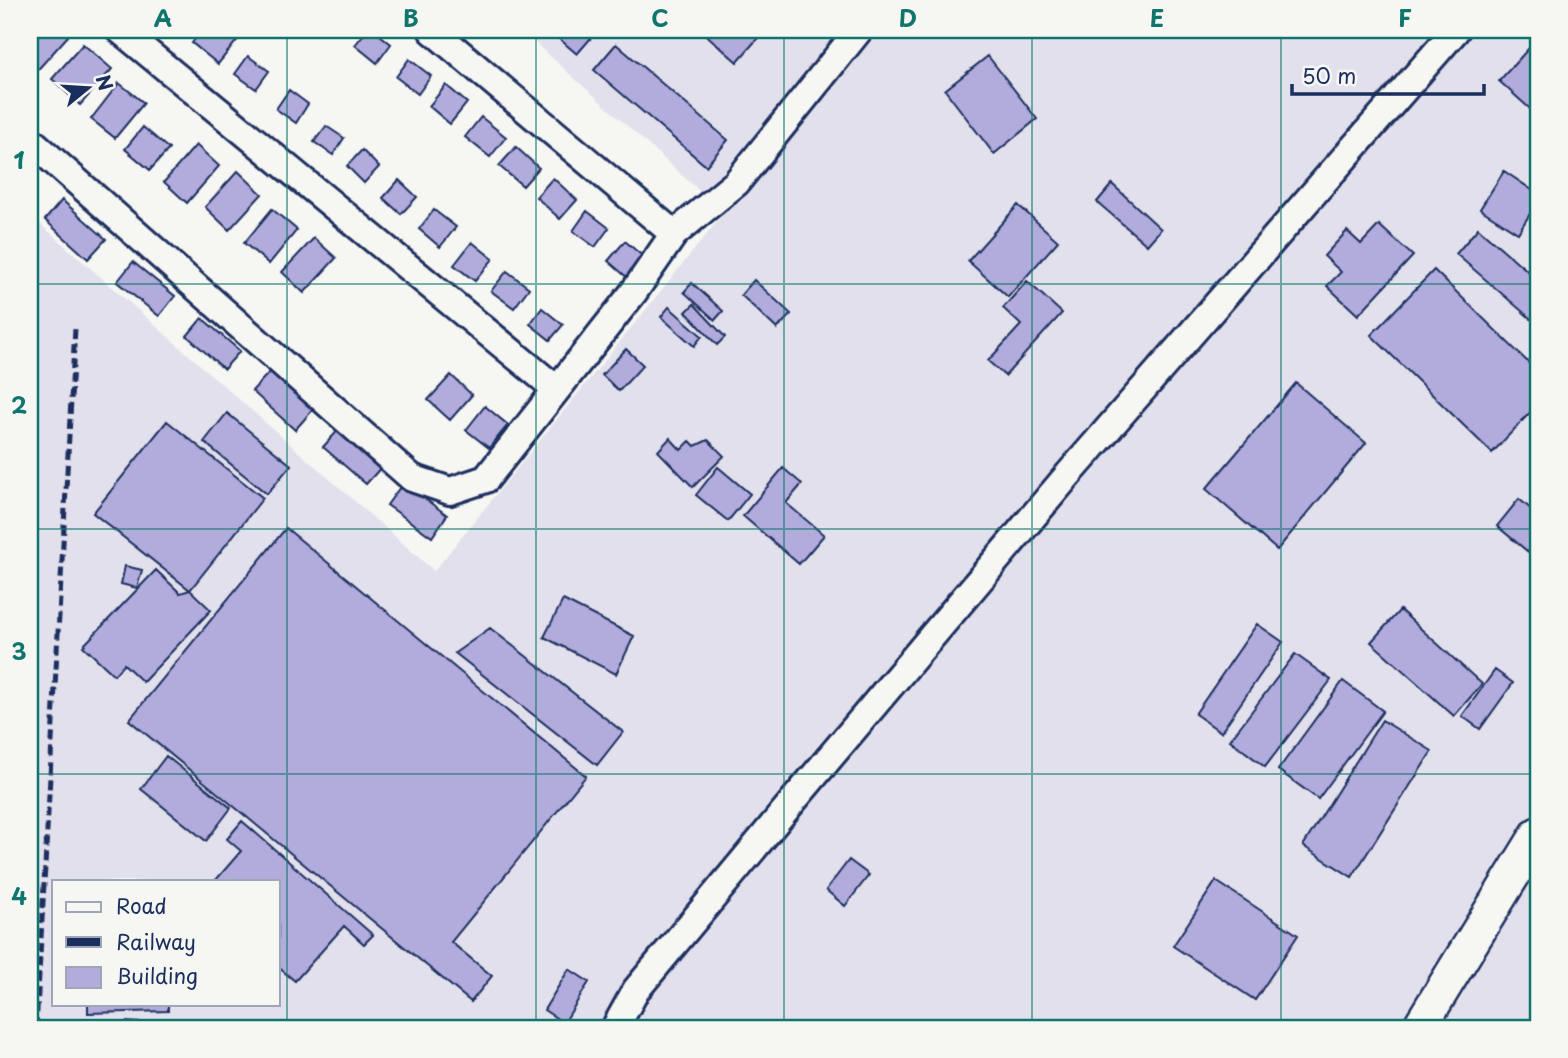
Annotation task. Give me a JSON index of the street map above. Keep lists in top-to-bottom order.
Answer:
{
  "legend": ["Road", "Railway", "Building"],
  "scale_bar": "50 m",
  "north": "right",
  "grid": {
    "columns": [
      "A",
      "B",
      "C",
      "D",
      "E",
      "F"
    ],
    "rows": [
      "1",
      "2",
      "3",
      "4"
    ]
  }
}
